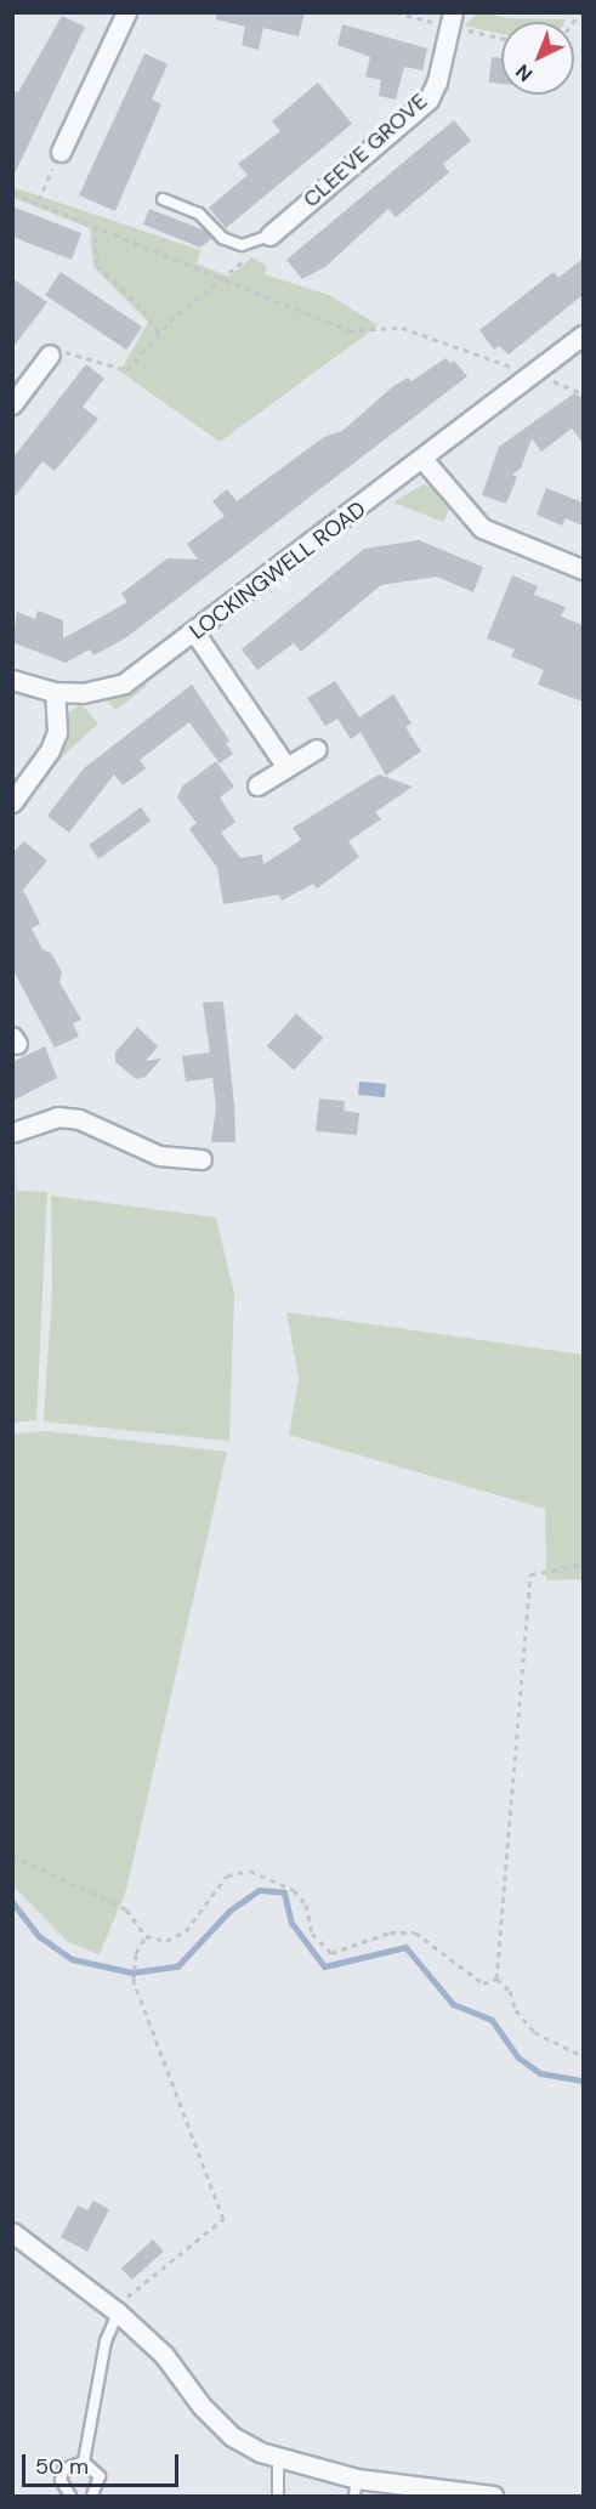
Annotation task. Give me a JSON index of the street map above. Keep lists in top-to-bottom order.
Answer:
{
  "streets": {
    "street": ["CLEEVE GROVE", "LOCKINGWELL ROAD"]
  },
  "scale_bar": "50 m",
  "north": "bottom left"
}
